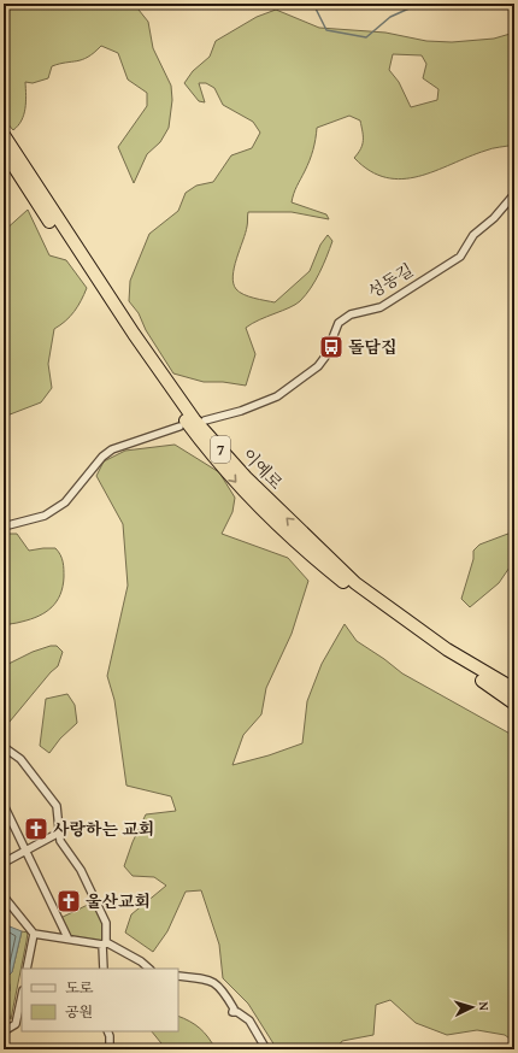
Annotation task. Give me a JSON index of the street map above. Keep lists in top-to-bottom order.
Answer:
{
  "streets": {
    "highway": ["7", "이예로"],
    "street": ["성동길"]
  },
  "places": {
    "bus stop": ["돌담집"],
    "church": ["사랑하는 교회", "울산교회"]
  },
  "legend": ["도로", "공원"],
  "north": "right"
}
